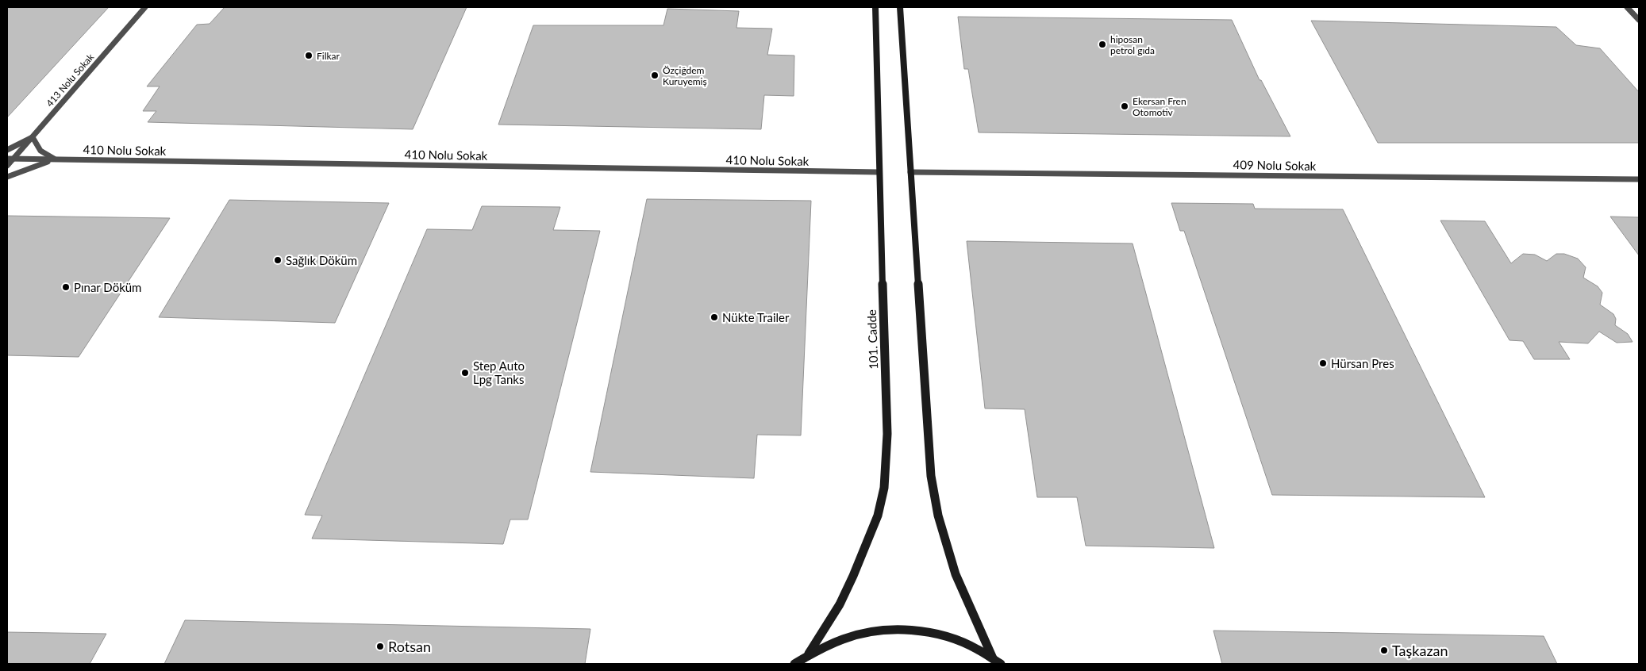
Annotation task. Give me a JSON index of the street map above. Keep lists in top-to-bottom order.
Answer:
{
  "streets": {
    "street": ["101. Cadde"],
    "lane": ["413 Nolu Sokak", "410 Nolu Sokak", "409 Nolu Sokak"]
  },
  "crossings": [
    ["413 Nolu Sokak", "410 Nolu Sokak"],
    ["410 Nolu Sokak", "101. Cadde"]
  ],
  "places": [
    "hiposan petrol gıda",
    "Filkar",
    "Özçiğdem Kuruyemiş",
    "Ekersan Fren Otomotiv",
    "Sağlık Döküm",
    "Pınar Döküm",
    "Nükte Trailer",
    "Hürsan Pres",
    "Step Auto Lpg Tanks",
    "Rotsan",
    "Taşkazan"
  ]
}
